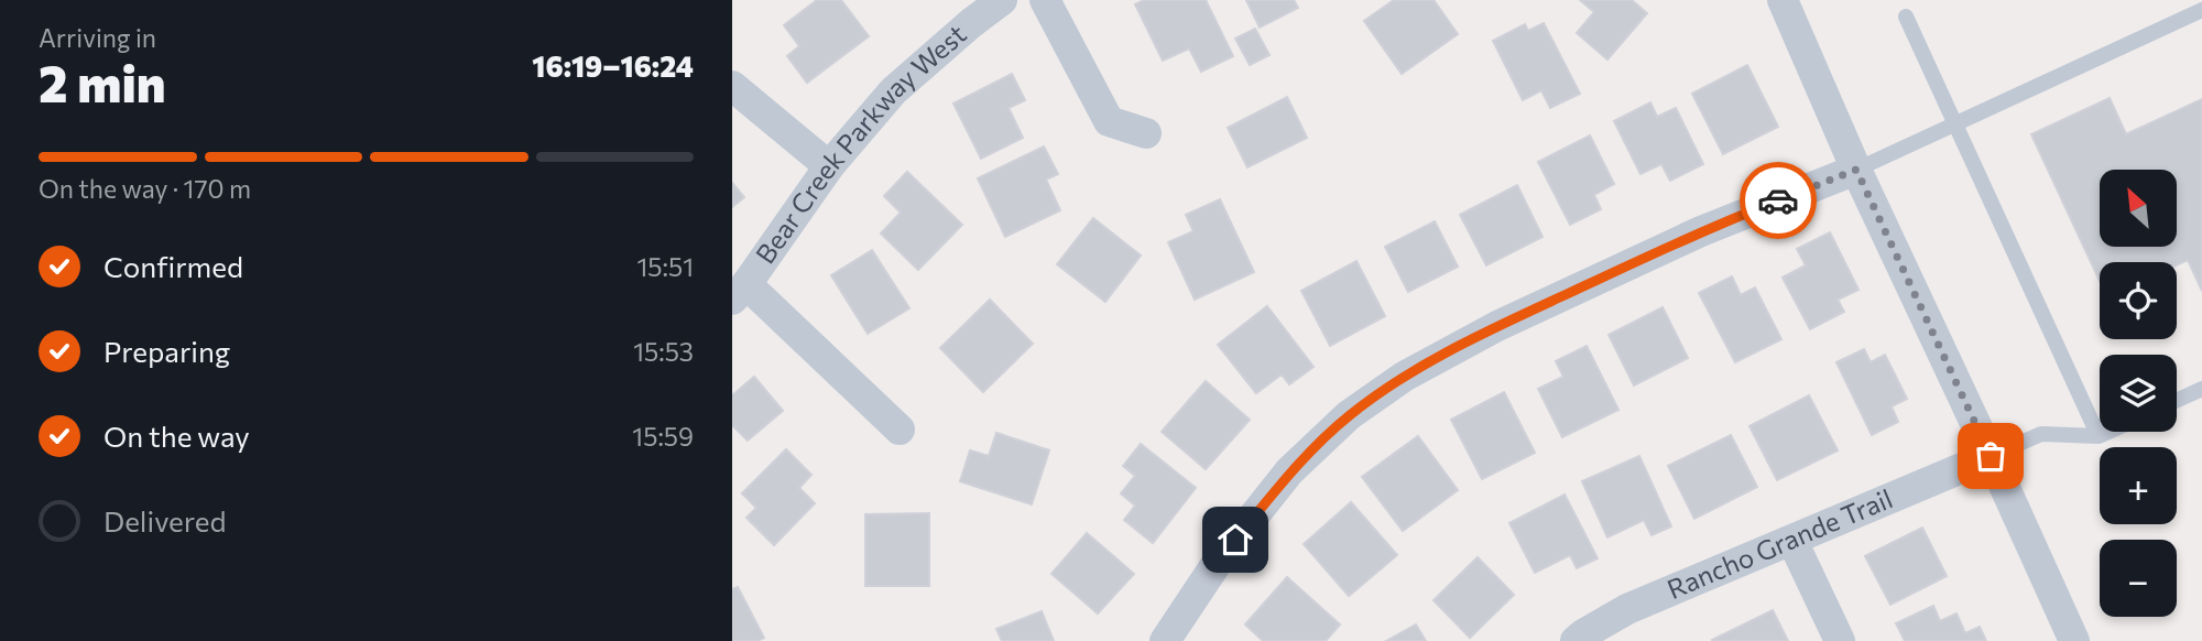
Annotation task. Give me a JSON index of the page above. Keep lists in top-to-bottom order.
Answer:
{
  "streets": {
    "street": ["Bear Creek Parkway West", "Rancho Grande Trail"]
  },
  "north": "top left",
  "page": {
    "heading": ["2 min", "Arriving in", "16:19–16:24"],
    "bar": "On the way · 170 m",
    "map_buttons": ["+", "−"],
    "list": [
      ["Confirmed", "15:51"],
      ["Preparing", "15:53"],
      ["On the way", "15:59"],
      "Delivered"
    ]
  }
}
